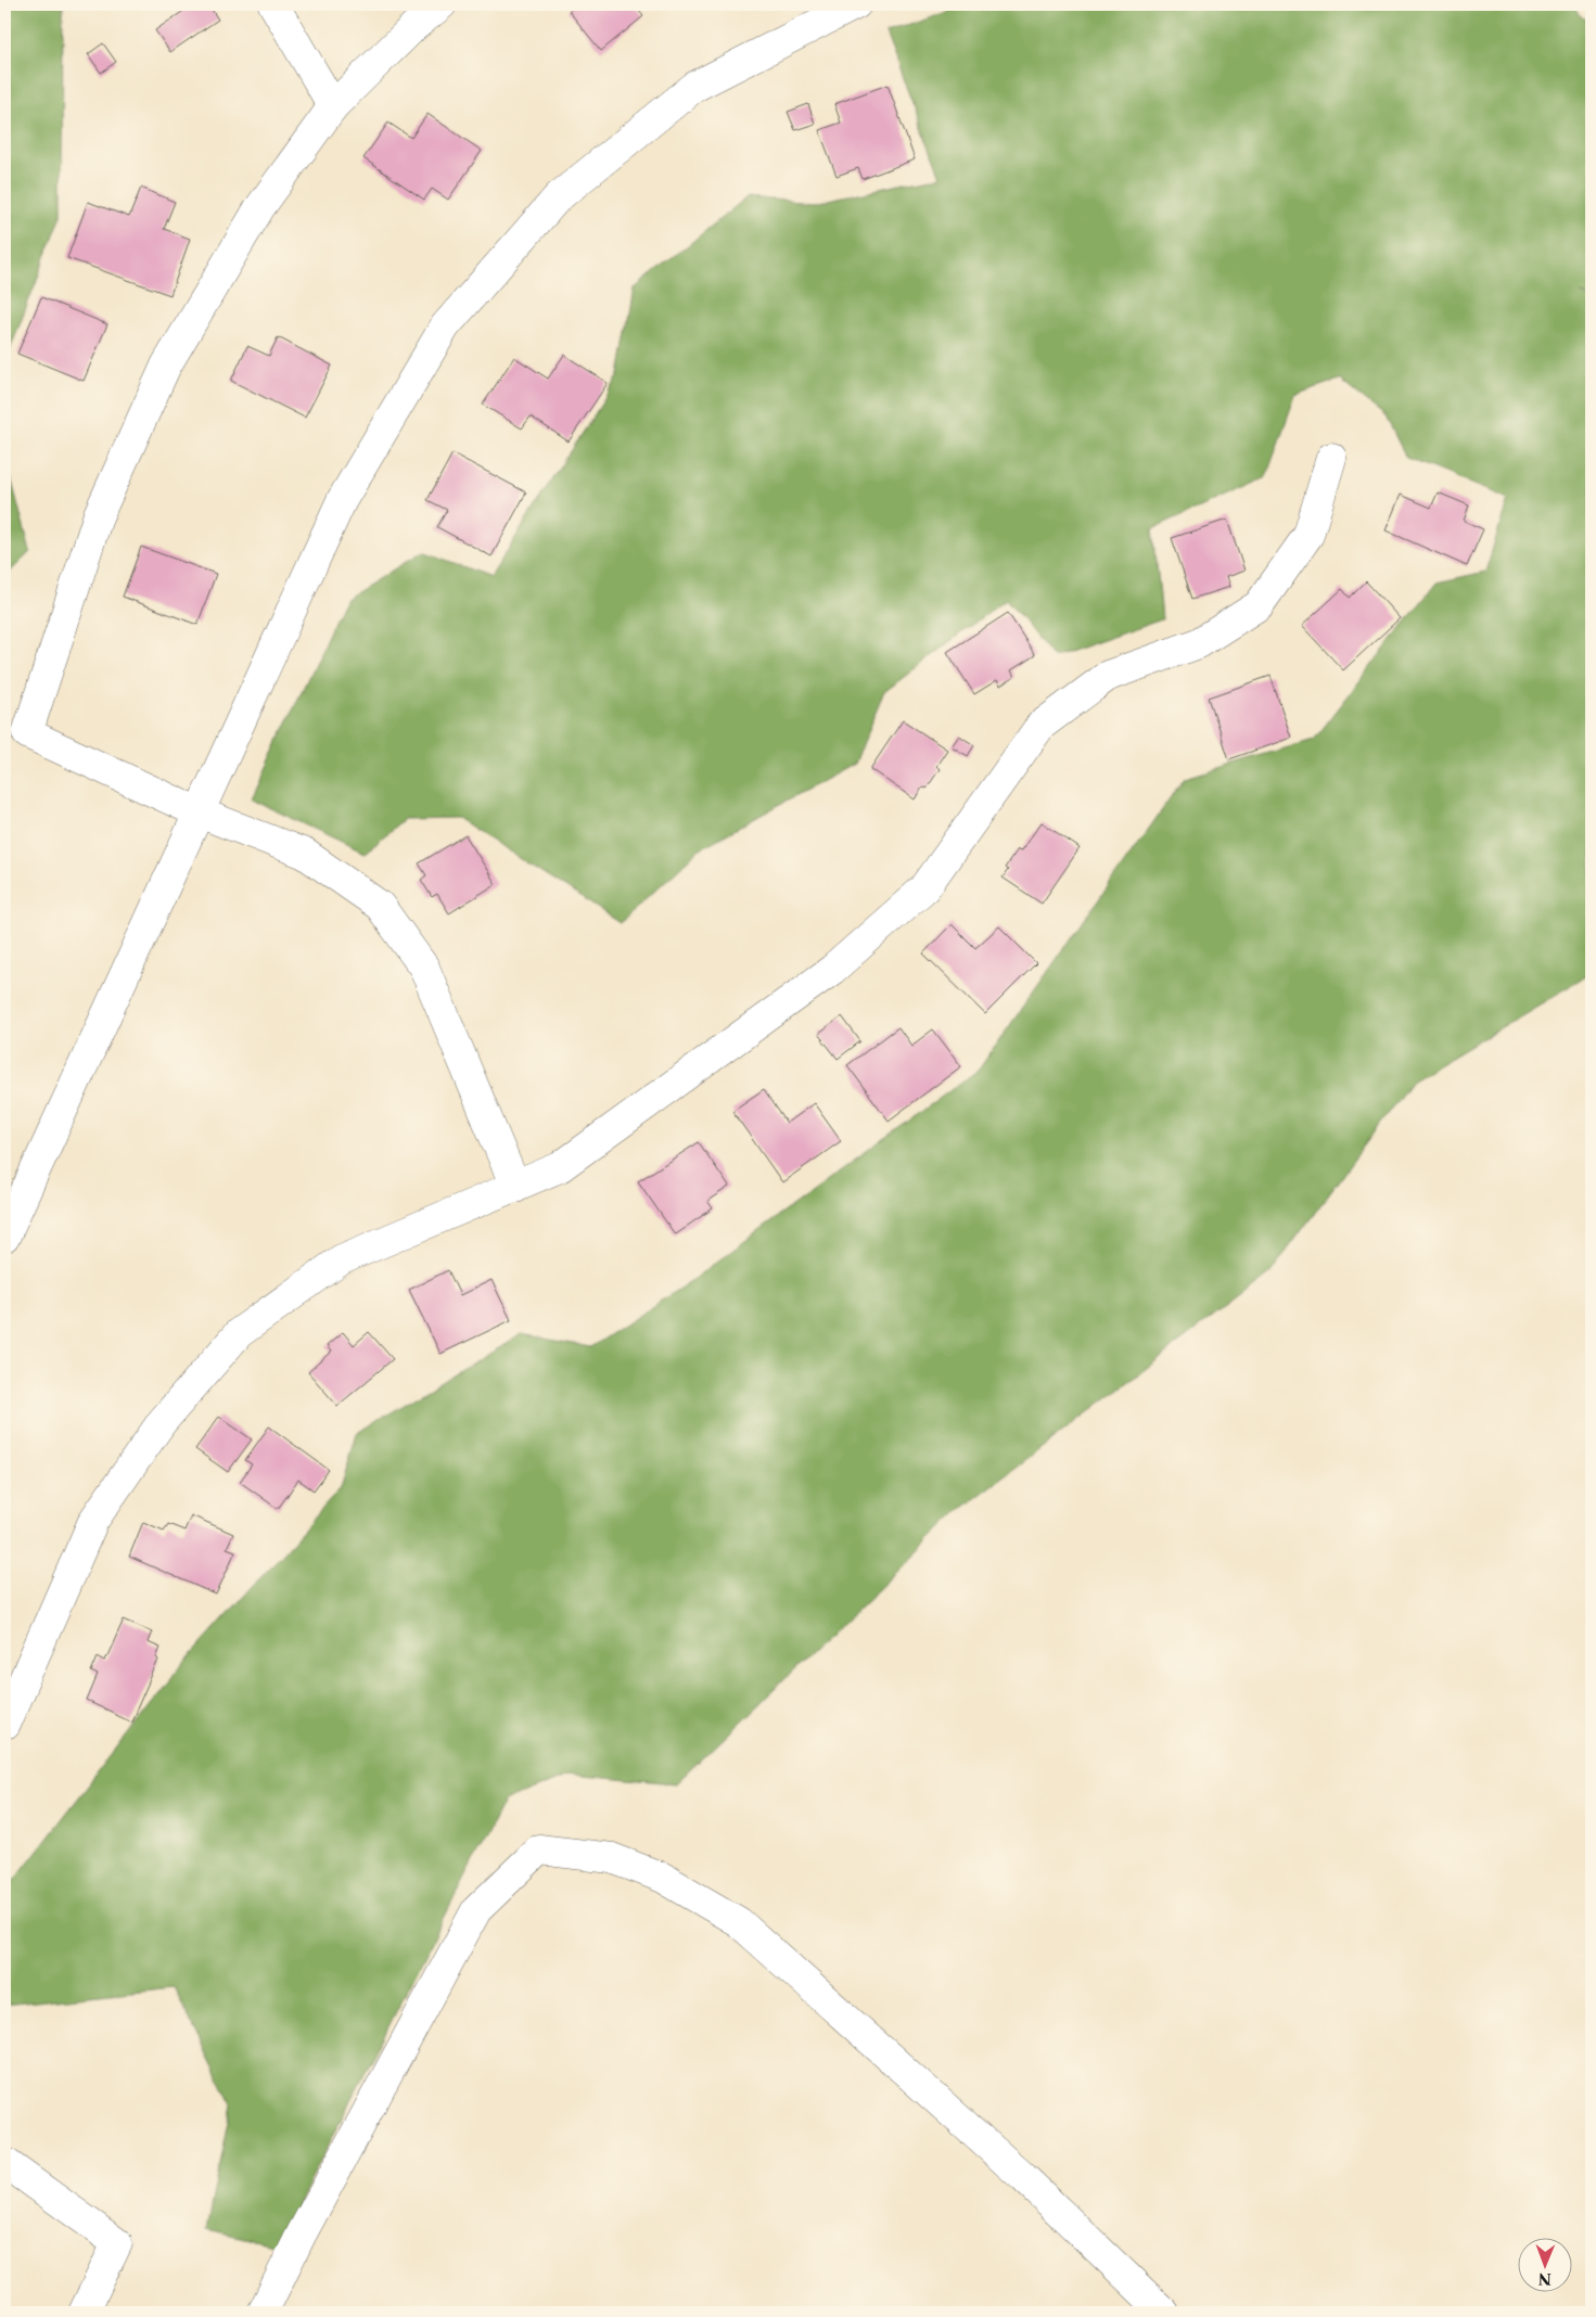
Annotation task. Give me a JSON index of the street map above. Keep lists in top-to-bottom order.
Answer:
{
  "north": "bottom"
}
